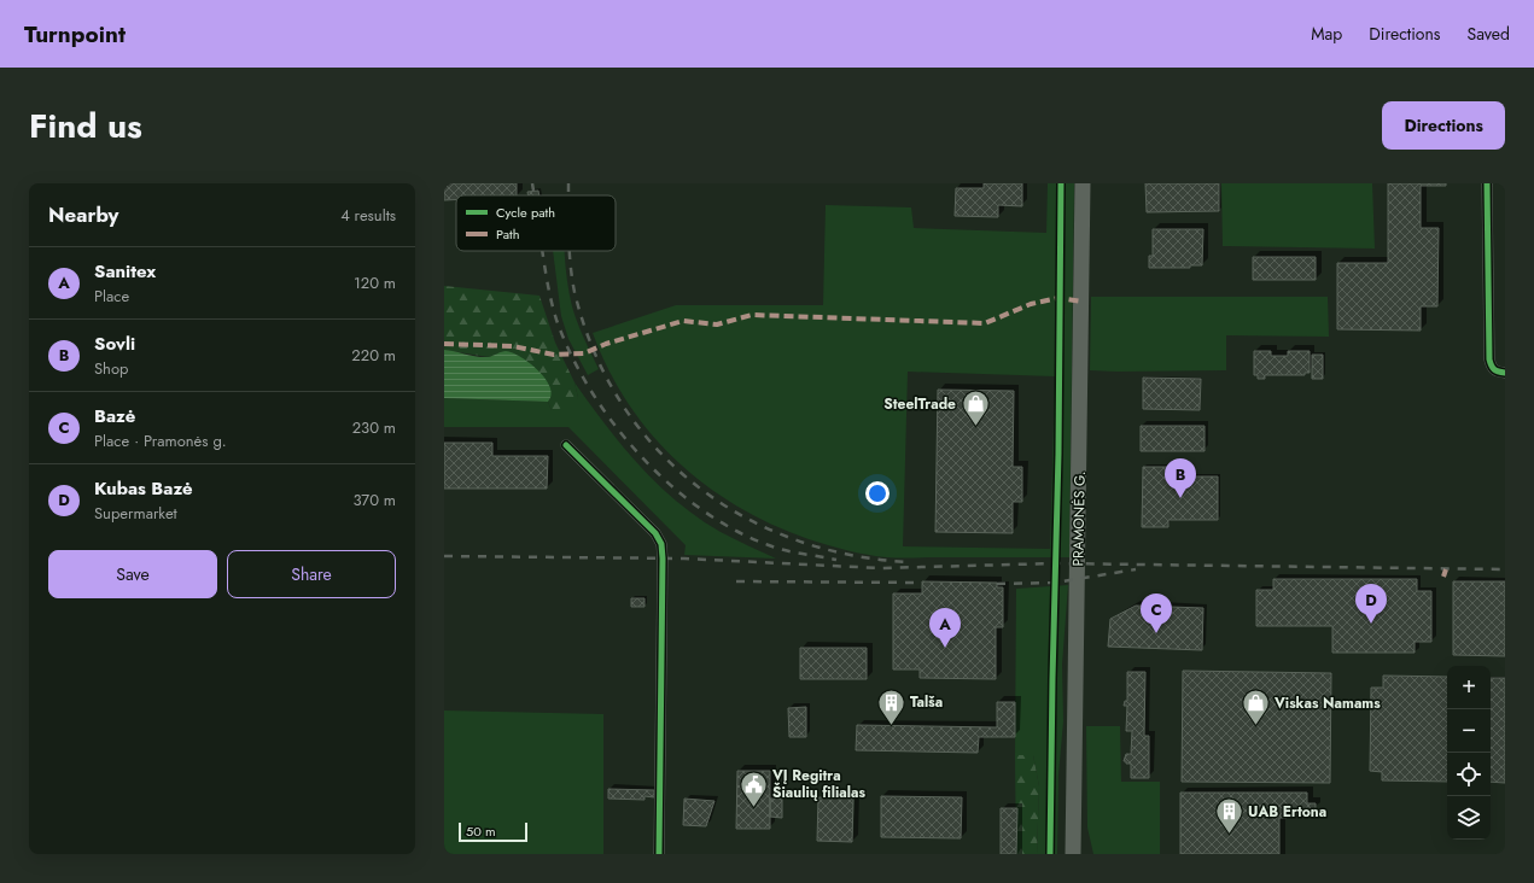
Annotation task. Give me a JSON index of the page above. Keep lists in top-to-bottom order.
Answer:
{
  "streets": {
    "main road": ["PRAMONĖS G."]
  },
  "places": {
    "shop": ["SteelTrade", "Viskas Namams"],
    "building": ["Talša", "UAB Ertona"],
    "public building": ["VĮ Regitra Šiaulių filialas"]
  },
  "legend": ["Cycle path", "Path"],
  "scale_bar": "50 m",
  "page": {
    "header": "Turnpoint",
    "nav": ["Map", "Directions", "Saved"],
    "title": "Find us",
    "buttons": [
      "Directions",
      ["Save", "Share"]
    ],
    "heading": ["Nearby", "4 results"],
    "list": [
      {
        "mark": "A",
        "name": "Sanitex",
        "note": "Place",
        "value": "120 m"
      },
      {
        "mark": "B",
        "name": "Sovli",
        "note": "Shop",
        "value": "220 m"
      },
      {
        "mark": "C",
        "name": "Bazė",
        "note": "Place · Pramonės g.",
        "value": "230 m"
      },
      {
        "mark": "D",
        "name": "Kubas Bazė",
        "note": "Supermarket",
        "value": "370 m"
      }
    ],
    "pins": [
      "B",
      "D",
      "C",
      "A"
    ],
    "map_buttons": ["+", "−"],
    "scale": "50 m"
  }
}
